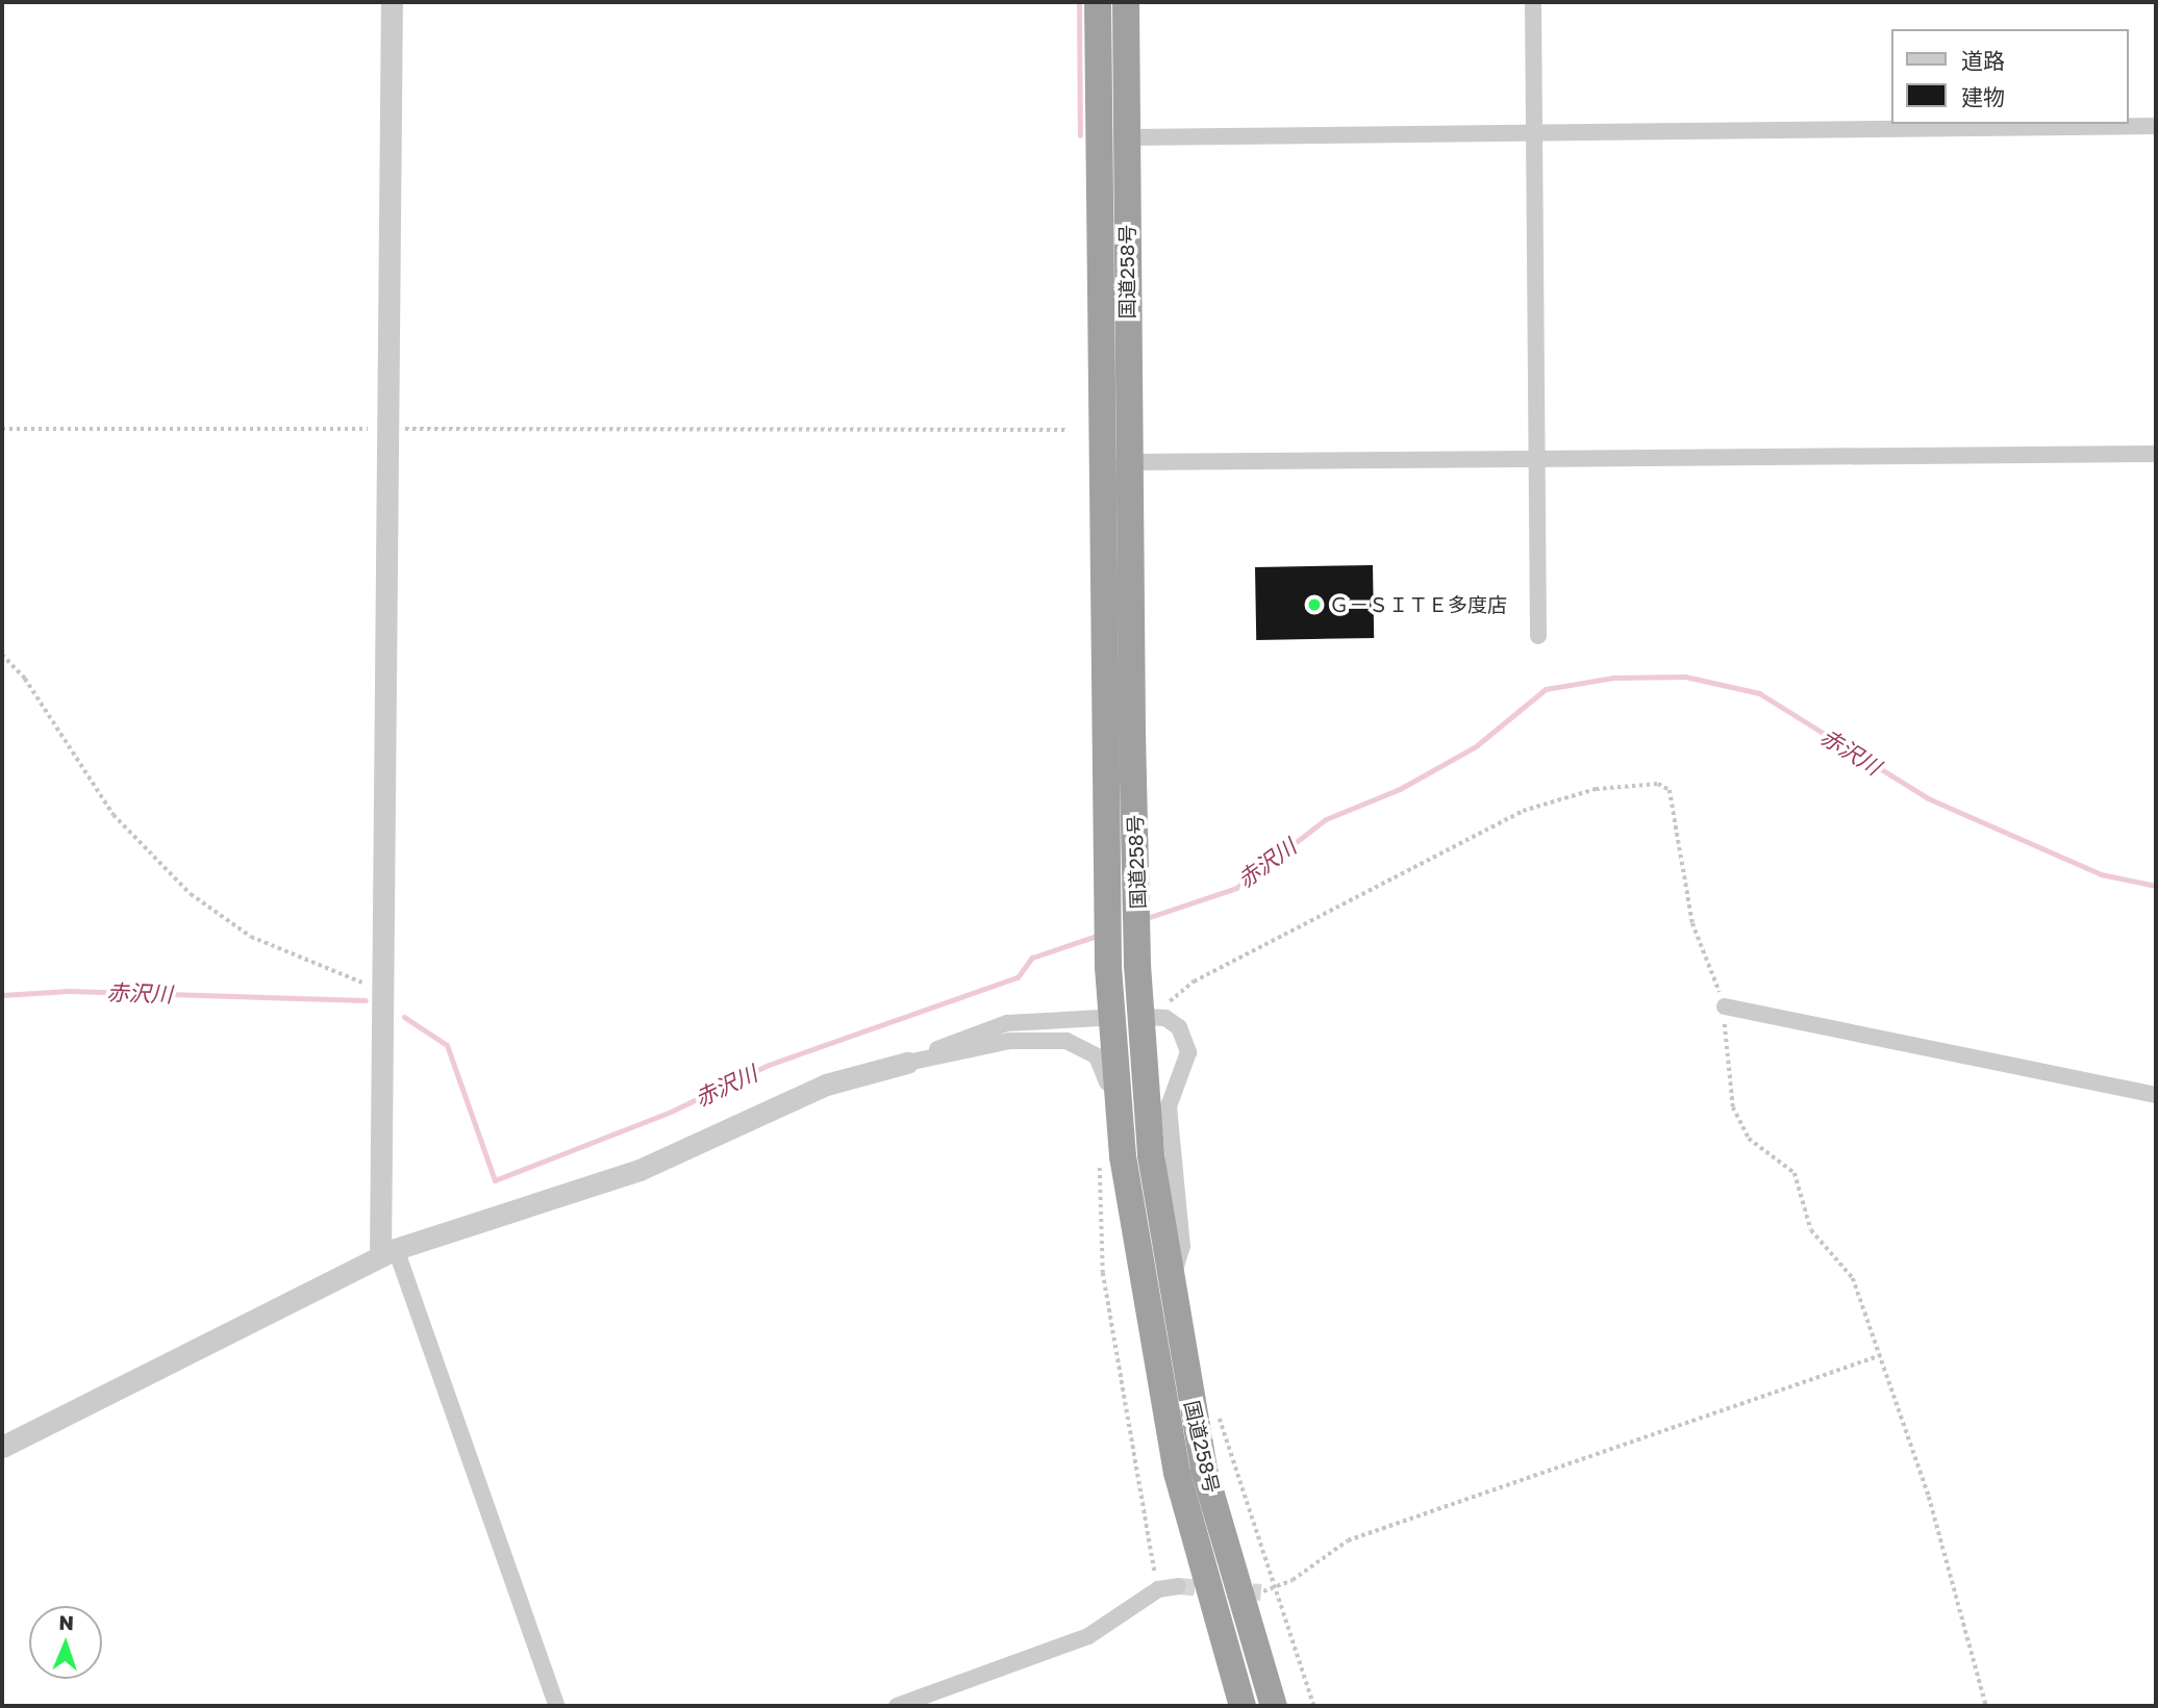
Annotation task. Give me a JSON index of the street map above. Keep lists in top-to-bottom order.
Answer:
{
  "streets": {
    "highway": ["国道258号"]
  },
  "water": ["赤沢川"],
  "places": ["Ｇ－ＳＩＴＥ多度店"],
  "legend": ["道路", "建物"],
  "north": "top"
}
